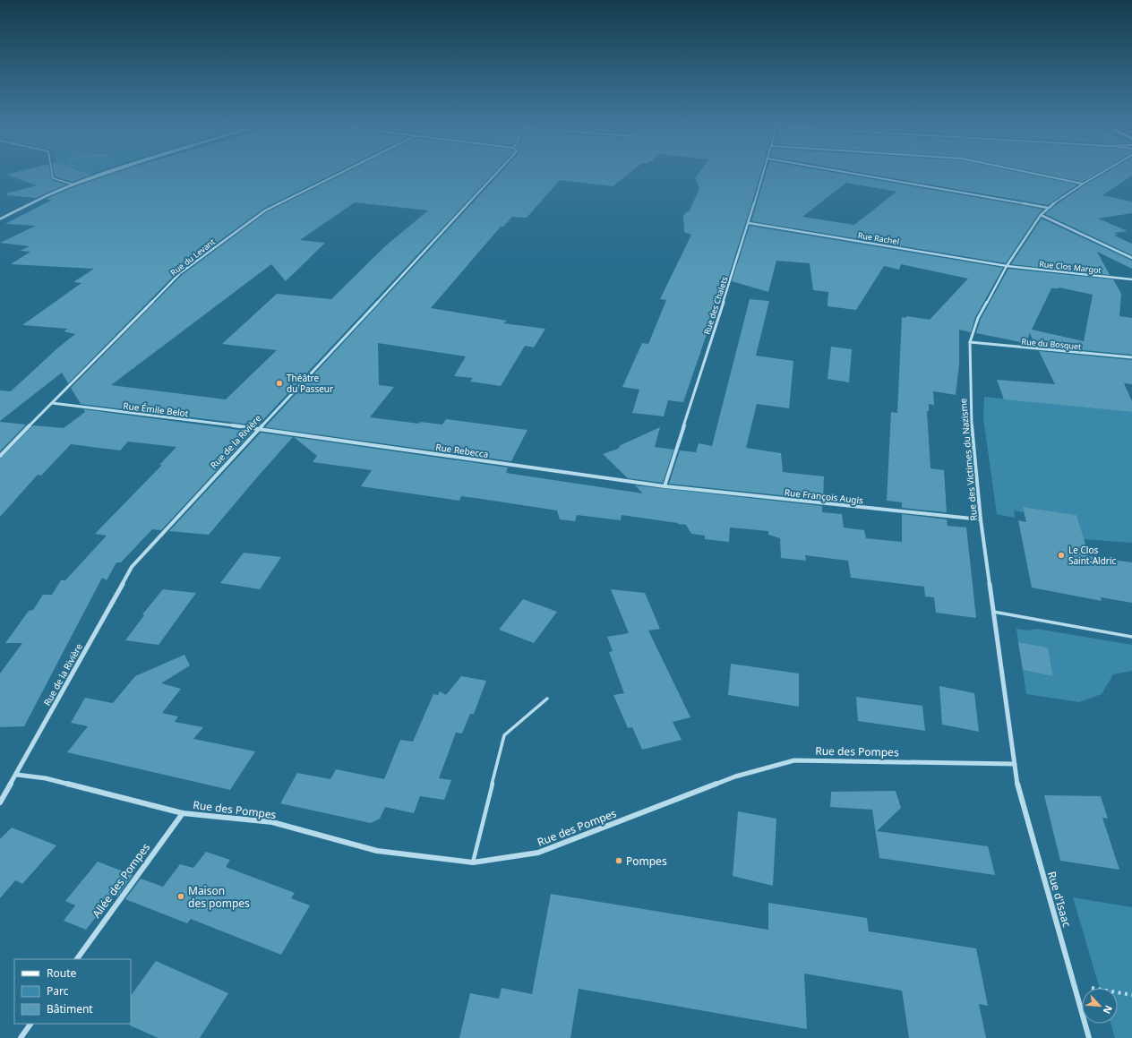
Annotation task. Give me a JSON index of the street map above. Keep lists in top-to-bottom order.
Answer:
{
  "streets": {
    "street": [
      "Rue Rachel",
      "Rue du Levant",
      "Rue Clos Margot",
      "Rue des Chalets",
      "Rue du Bosquet",
      "Rue Émile Belot",
      "Rue de la Rivière",
      "Rue Rebecca",
      "Rue des Victimes du Nazisme",
      "Rue François Augis",
      "Rue des Pompes",
      "Allée des Pompes",
      "Rue d'Isaac"
    ]
  },
  "crossings": [
    ["Rue Rachel", "Rue Clos Margot"],
    ["Rue Rachel", "Rue des Chalets"],
    ["Rue Rachel", "Rue des Victimes du Nazisme"],
    ["Rue du Levant", "Rue Émile Belot"],
    ["Rue Clos Margot", "Rue des Victimes du Nazisme"],
    ["Rue des Chalets", "Rue Rebecca"],
    ["Rue des Chalets", "Rue François Augis"],
    ["Rue du Bosquet", "Rue des Victimes du Nazisme"],
    ["Rue Émile Belot", "Rue de la Rivière"],
    ["Rue Émile Belot", "Rue Rebecca"],
    ["Rue de la Rivière", "Rue Rebecca"],
    ["Rue de la Rivière", "Rue des Pompes"],
    ["Rue Rebecca", "Rue François Augis"],
    ["Rue des Victimes du Nazisme", "Rue François Augis"],
    ["Rue des Victimes du Nazisme", "Rue des Pompes"],
    ["Rue des Victimes du Nazisme", "Rue d'Isaac"],
    ["Rue des Pompes", "Allée des Pompes"],
    ["Rue des Pompes", "Rue d'Isaac"]
  ],
  "places": [
    "Théâtre du Passeur",
    "Le Clos Saint-Aldric",
    "Pompes",
    "Maison des pompes"
  ],
  "legend": ["Route", "Parc", "Bâtiment"],
  "north": "bottom right"
}
